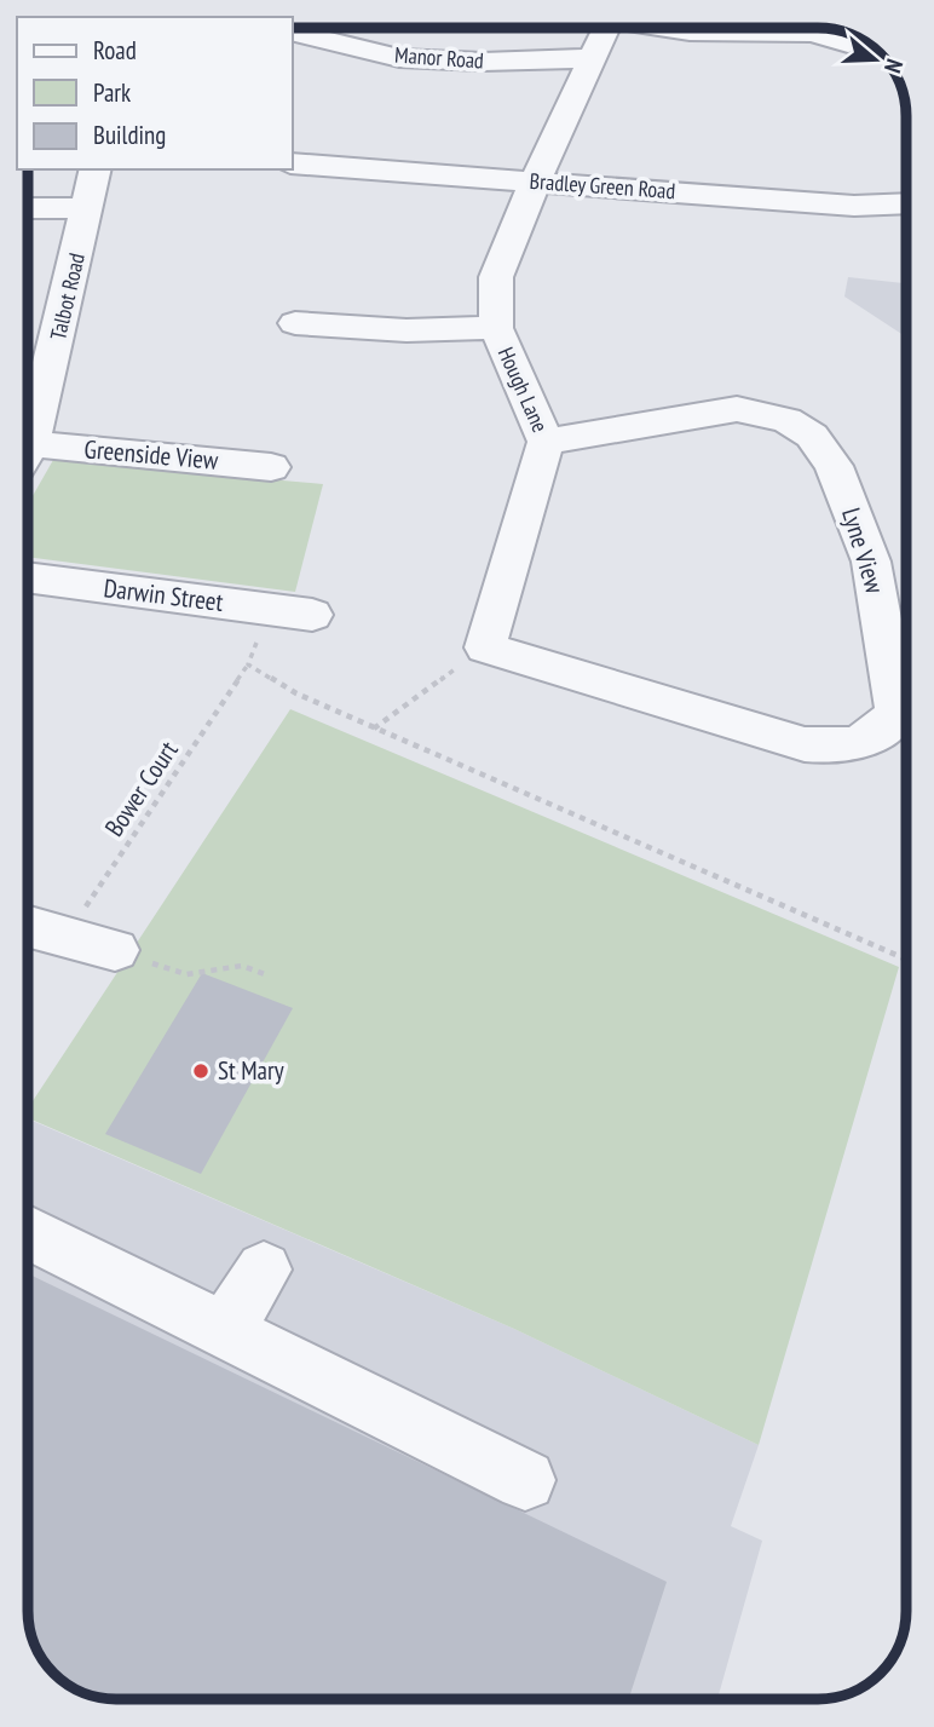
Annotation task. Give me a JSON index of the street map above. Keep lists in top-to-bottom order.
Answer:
{
  "streets": {
    "street": [
      "Manor Road",
      "Bradley Green Road",
      "Talbot Road",
      "Hough Lane",
      "Greenside View",
      "Lyne View",
      "Darwin Street"
    ],
    "path": ["Bower Court"]
  },
  "crossings": [
    ["Manor Road", "Hough Lane"],
    ["Bradley Green Road", "Hough Lane"],
    ["Hough Lane", "Lyne View"],
    ["Darwin Street", "Bower Court"]
  ],
  "places": ["St Mary"],
  "legend": ["Road", "Park", "Building"],
  "north": "right"
}
